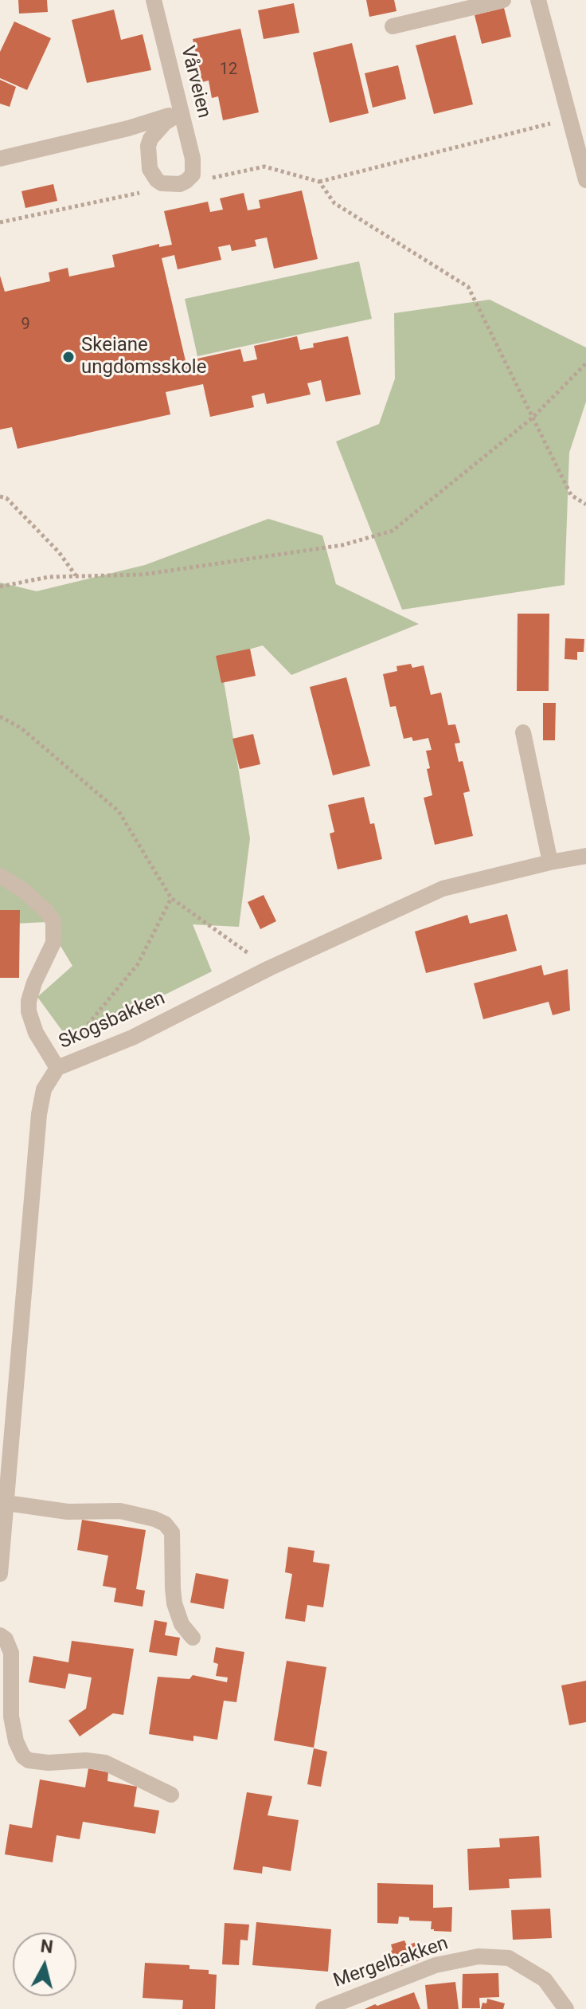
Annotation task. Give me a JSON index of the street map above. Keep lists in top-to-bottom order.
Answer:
{
  "streets": {
    "street": ["Vårveien", "Skogsbakken", "Mergelbakken"]
  },
  "places": ["Skeiane ungdomsskole"],
  "house_numbers": ["12", "9"],
  "north": "top"
}
